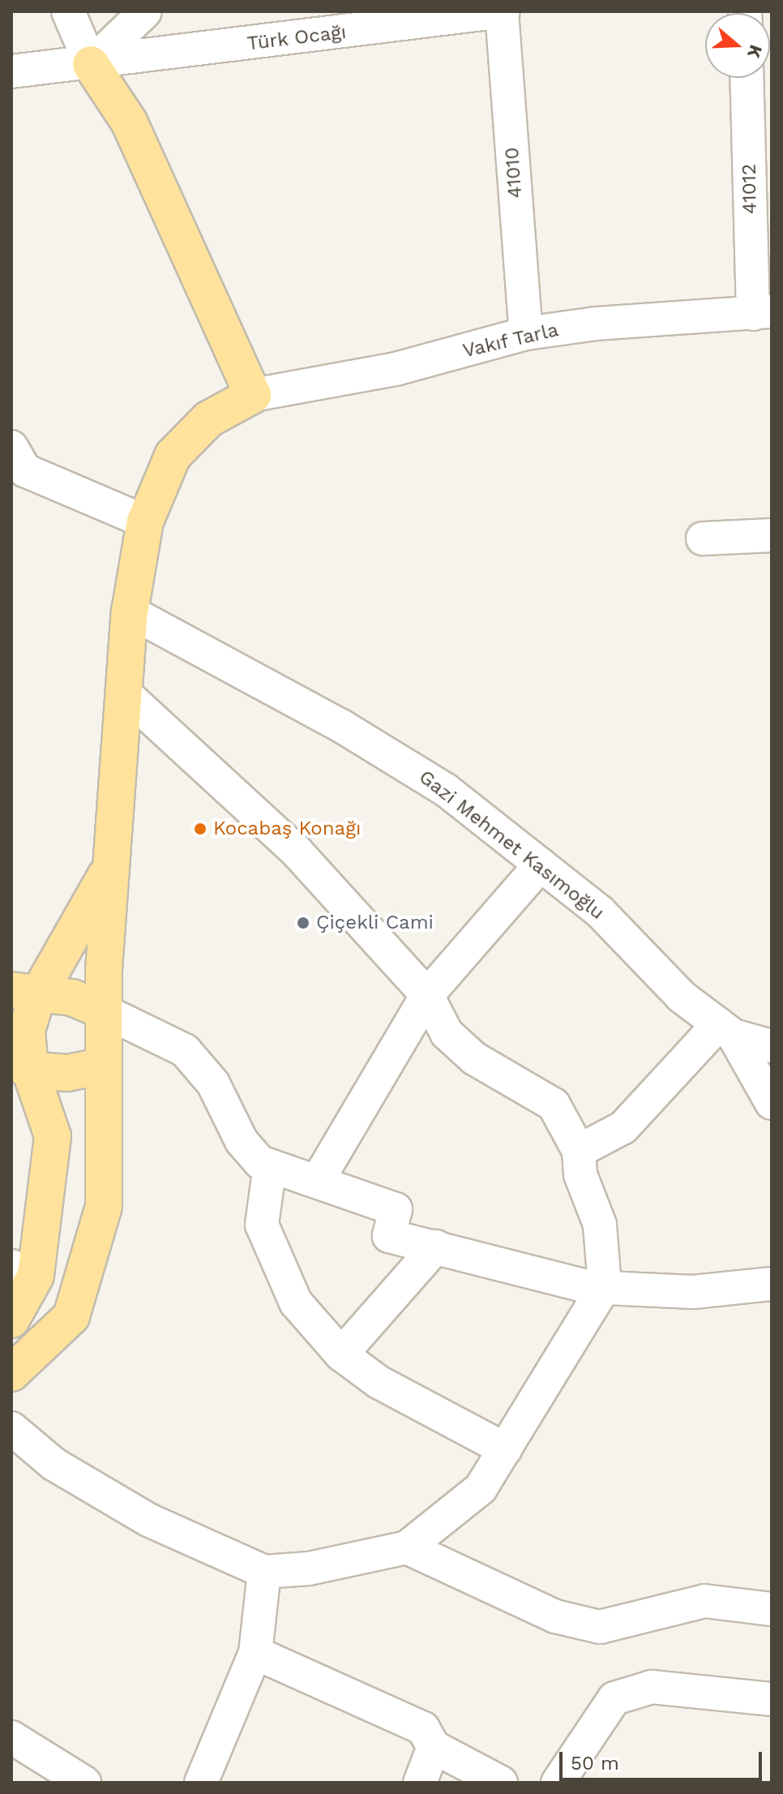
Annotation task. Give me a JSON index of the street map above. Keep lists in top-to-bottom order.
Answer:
{
  "streets": {
    "street": [
      "Türk Ocağı",
      "41010",
      "41012",
      "Vakıf Tarla",
      "Gazi Mehmet Kasımoğlu"
    ]
  },
  "crossings": [
    ["Türk Ocağı", "41010"],
    ["41010", "Vakıf Tarla"],
    ["41012", "Vakıf Tarla"]
  ],
  "places": ["Kocabaş Konağı", "Çiçekli Cami"],
  "scale_bar": "50 m",
  "north": "right"
}
